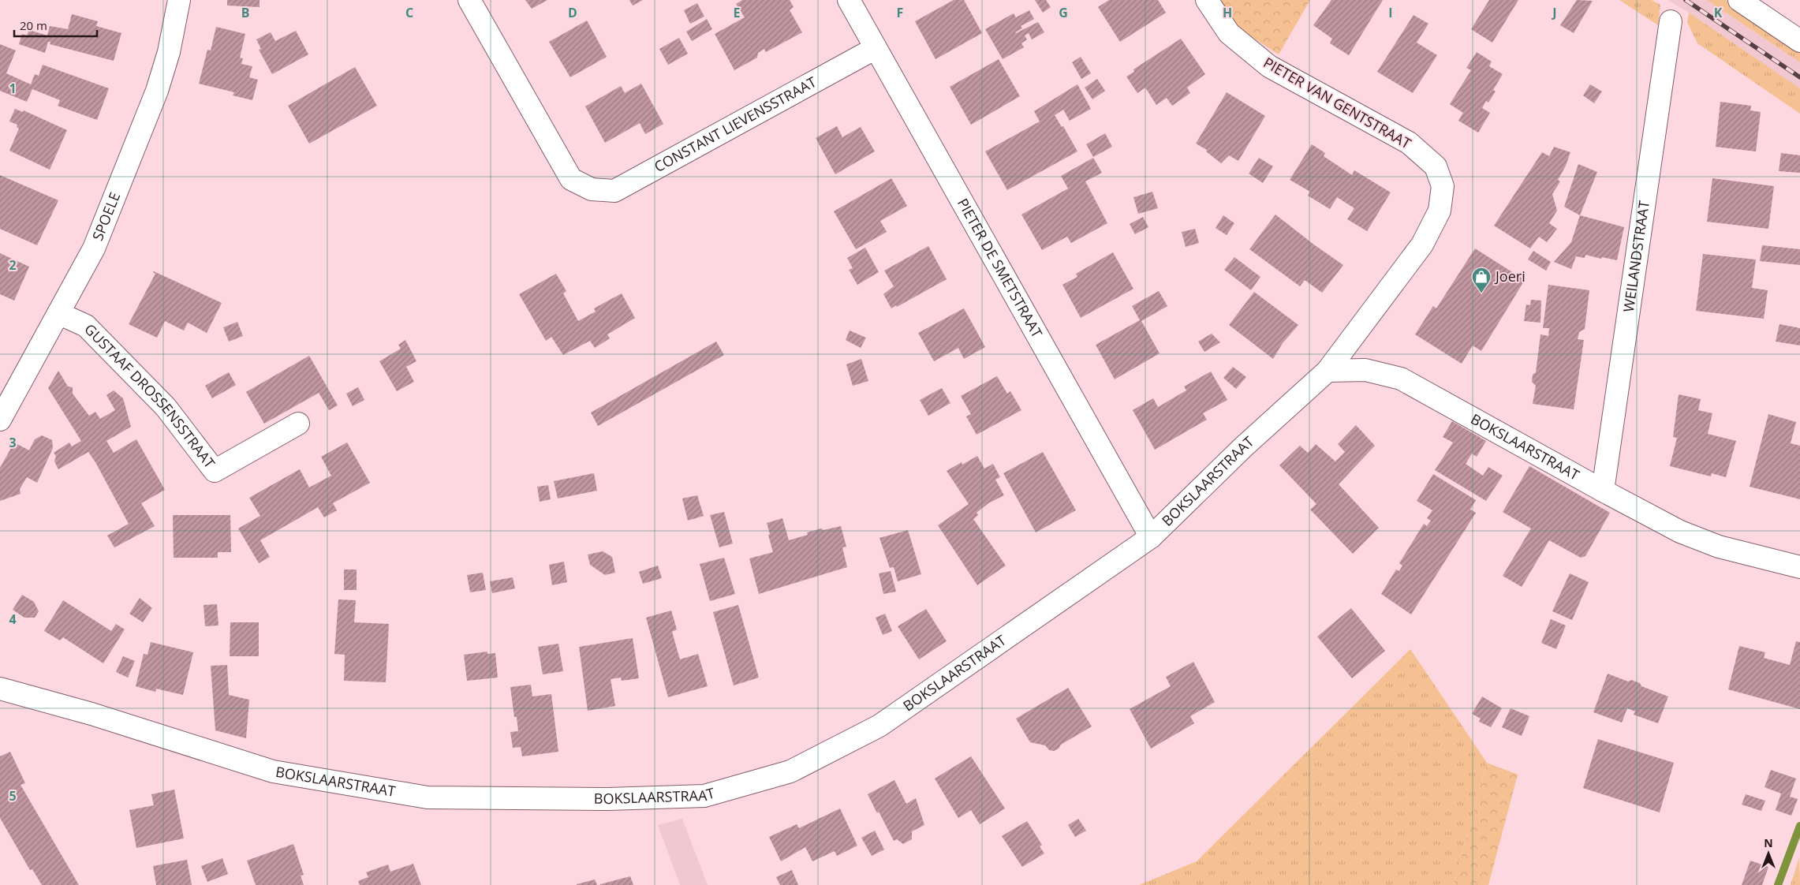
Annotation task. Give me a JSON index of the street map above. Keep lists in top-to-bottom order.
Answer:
{
  "streets": {
    "street": [
      "PIETER VAN GENTSTRAAT",
      "CONSTANT LIEVENSSTRAAT",
      "SPOELE",
      "WEILANDSTRAAT",
      "PIETER DE SMETSTRAAT",
      "GUSTAAF DROSSENSSTRAAT",
      "BOKSLAARSTRAAT"
    ]
  },
  "crossings": [
    ["PIETER VAN GENTSTRAAT", "BOKSLAARSTRAAT"],
    ["CONSTANT LIEVENSSTRAAT", "PIETER DE SMETSTRAAT"],
    ["SPOELE", "GUSTAAF DROSSENSSTRAAT"],
    ["WEILANDSTRAAT", "BOKSLAARSTRAAT"],
    ["PIETER DE SMETSTRAAT", "BOKSLAARSTRAAT"]
  ],
  "places": {
    "shop": ["Joeri"]
  },
  "scale_bar": "20 m",
  "north": "top",
  "grid": {
    "columns": [
      "B",
      "C",
      "D",
      "E",
      "F",
      "G",
      "H",
      "I",
      "J",
      "K"
    ],
    "rows": [
      "1",
      "2",
      "3",
      "4",
      "5"
    ]
  }
}
